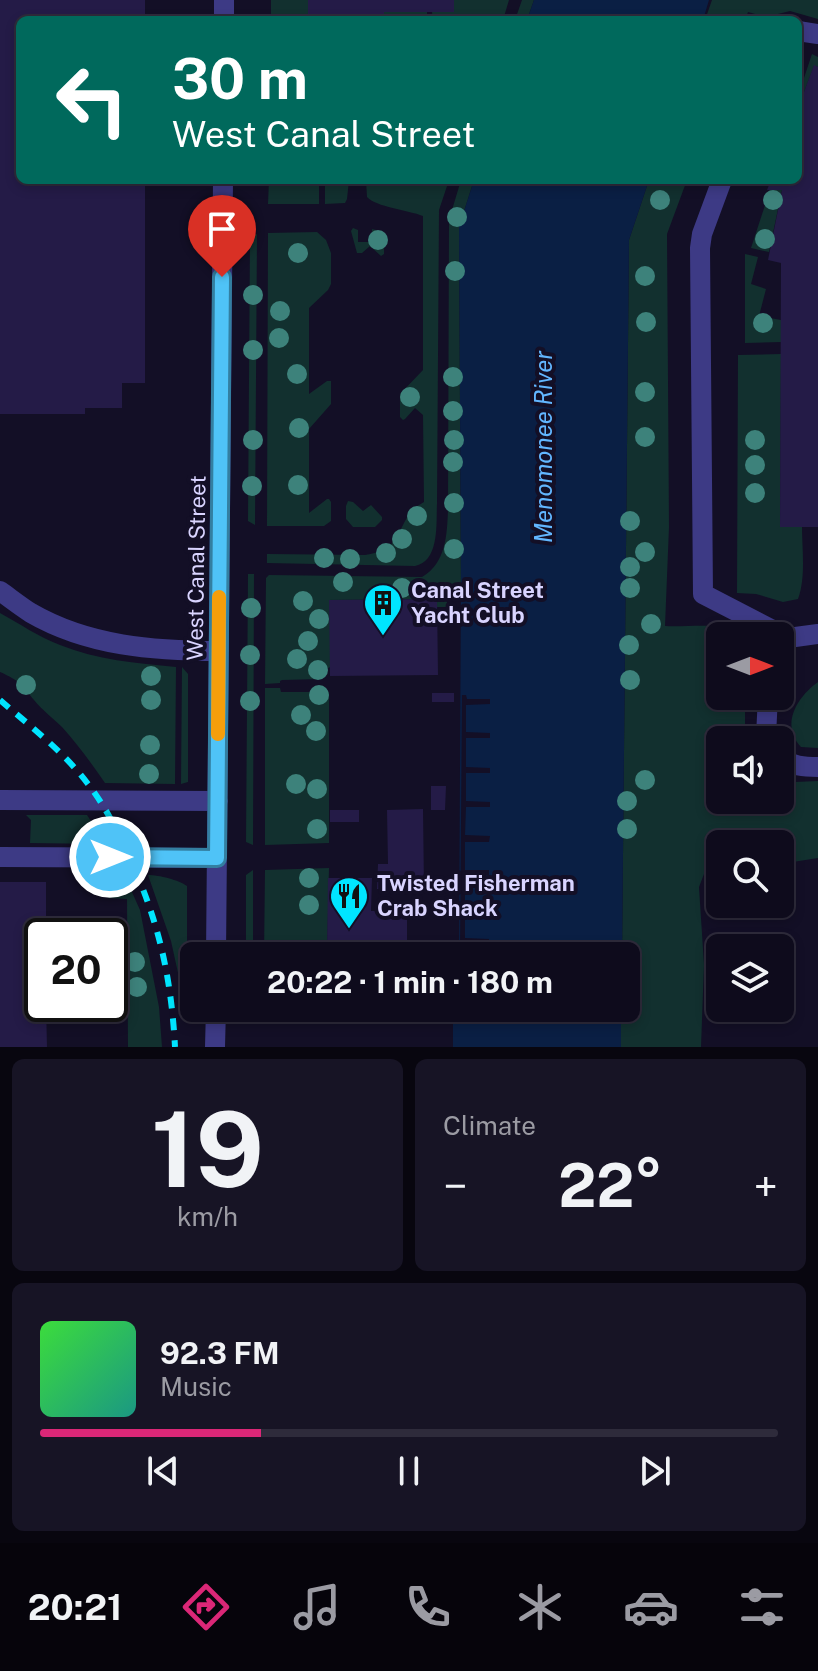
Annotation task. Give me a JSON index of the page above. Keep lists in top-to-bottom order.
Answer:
{
  "streets": {
    "street": ["West Canal Street"]
  },
  "water": ["Menomonee River"],
  "places": {
    "building": ["Canal Street Yacht Club"],
    "restaurant": ["Twisted Fisherman Crab Shack"]
  },
  "north": "right",
  "page": {
    "turn": ["30 m", "West Canal Street"],
    "limit": "20",
    "trip": "20:22 · 1 min · 180 m",
    "tile": [
      ["19", "km/h"],
      "Climate"
    ],
    "heat": ["−", "22°", "+"],
    "song": ["92.3 FM", "Music"],
    "tabs": "20:21"
  }
}
